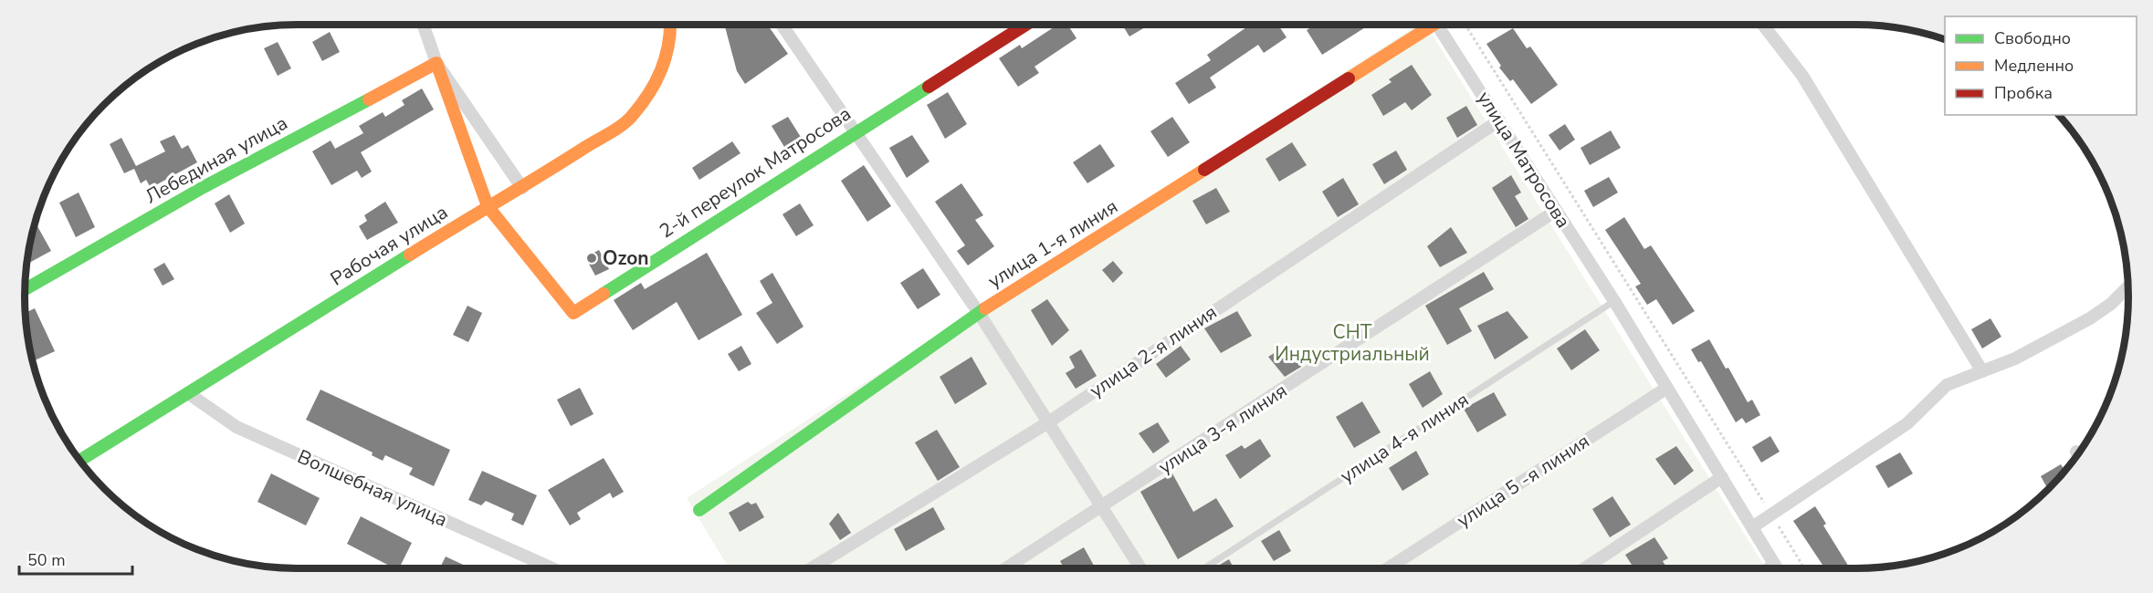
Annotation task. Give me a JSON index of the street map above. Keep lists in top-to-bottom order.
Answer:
{
  "streets": {
    "street": [
      "Лебединая улица",
      "улица Матросова",
      "2-й переулок Матросова",
      "улица 1-я линия",
      "Рабочая улица",
      "улица 2-я линия",
      "улица 3-я линия",
      "улица 5 -я линия",
      "Волшебная улица"
    ],
    "lane": ["улица 4-я линия"]
  },
  "crossings": [
    ["Лебединая улица", "2-й переулок Матросова"],
    ["улица Матросова", "улица 2-я линия"],
    ["улица Матросова", "улица 3-я линия"],
    ["улица Матросова", "улица 4-я линия"],
    ["улица Матросова", "улица 5 -я линия"],
    ["2-й переулок Матросова", "Рабочая улица"],
    ["Рабочая улица", "Волшебная улица"]
  ],
  "parks": ["СНТ Индустриальный"],
  "places": ["Ozon"],
  "legend": ["Свободно", "Медленно", "Пробка"],
  "scale_bar": "50 m"
}
